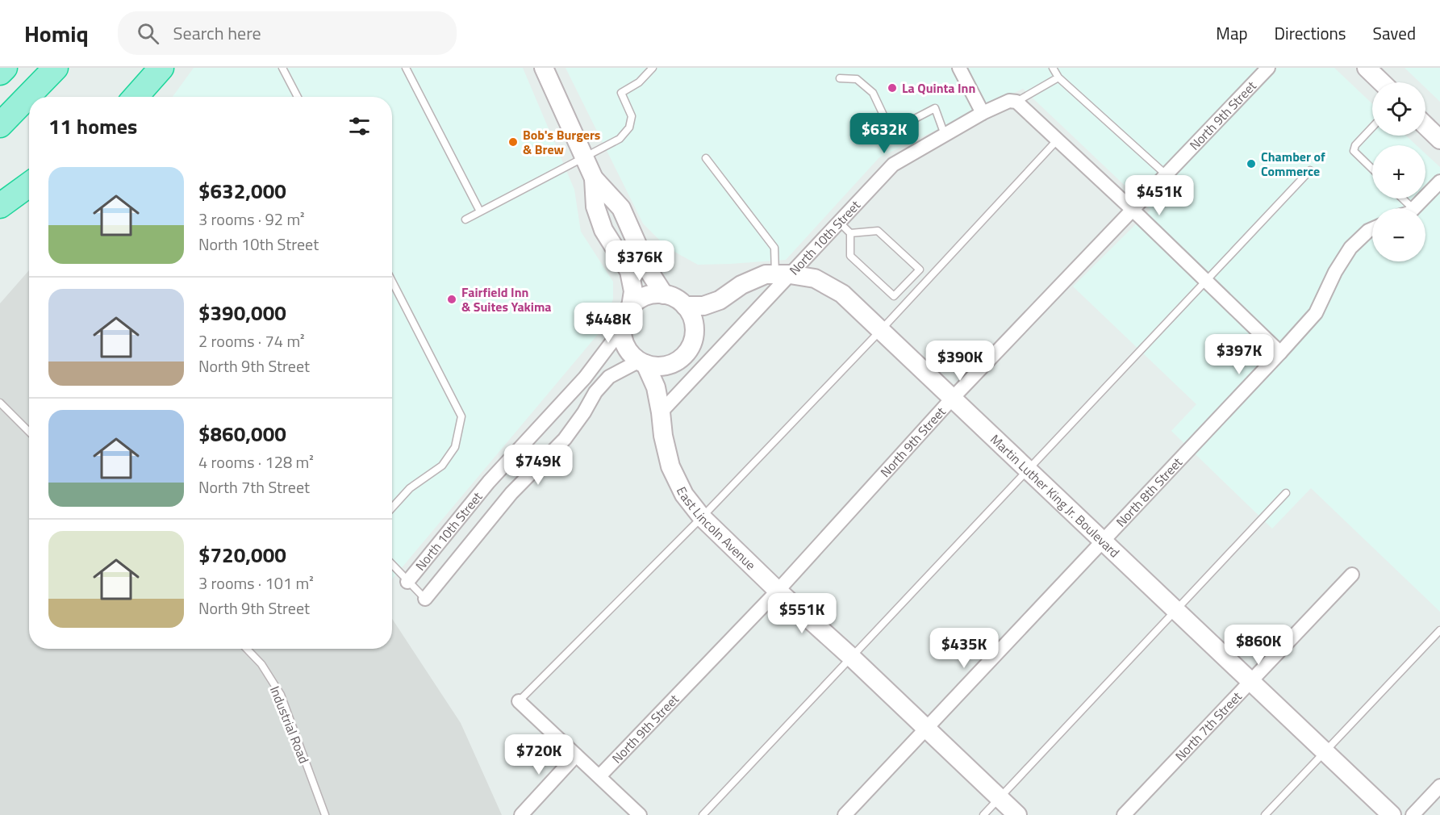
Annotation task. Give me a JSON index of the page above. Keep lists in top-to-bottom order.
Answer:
{
  "streets": {
    "street": [
      "North 9th Street",
      "North 10th Street",
      "North 8th Street",
      "Martin Luther King Jr. Boulevard",
      "East Lincoln Avenue",
      "North 7th Street"
    ],
    "lane": ["Industrial Road"]
  },
  "crossings": [
    ["North 9th Street", "Martin Luther King Jr. Boulevard"],
    ["North 9th Street", "East Lincoln Avenue"],
    ["North 10th Street", "Martin Luther King Jr. Boulevard"],
    ["North 10th Street", "East Lincoln Avenue"],
    ["North 8th Street", "Martin Luther King Jr. Boulevard"],
    ["North 8th Street", "East Lincoln Avenue"],
    ["Martin Luther King Jr. Boulevard", "East Lincoln Avenue"],
    ["Martin Luther King Jr. Boulevard", "North 7th Street"]
  ],
  "places": [
    "La Quinta Inn",
    "Bob's Burgers & Brew",
    "Chamber of Commerce",
    "Fairfield Inn & Suites Yakima"
  ],
  "page": {
    "header": "Homiq",
    "search": "Search here",
    "nav": ["Map", "Directions", "Saved"],
    "map_buttons": ["+", "−"],
    "heading": "11 homes",
    "price": [
      "$632K",
      "$451K",
      "$376K",
      "$448K",
      "$397K",
      "$390K",
      "$749K",
      "$551K",
      "$860K",
      "$435K",
      "$720K"
    ],
    "list": [
      {
        "name": "$632,000",
        "note": "3 rooms · 92 m² · North 10th Street"
      },
      {
        "name": "$390,000",
        "note": "2 rooms · 74 m² · North 9th Street"
      },
      {
        "name": "$860,000",
        "note": "4 rooms · 128 m² · North 7th Street"
      },
      {
        "name": "$720,000",
        "note": "3 rooms · 101 m² · North 9th Street"
      }
    ]
  }
}
